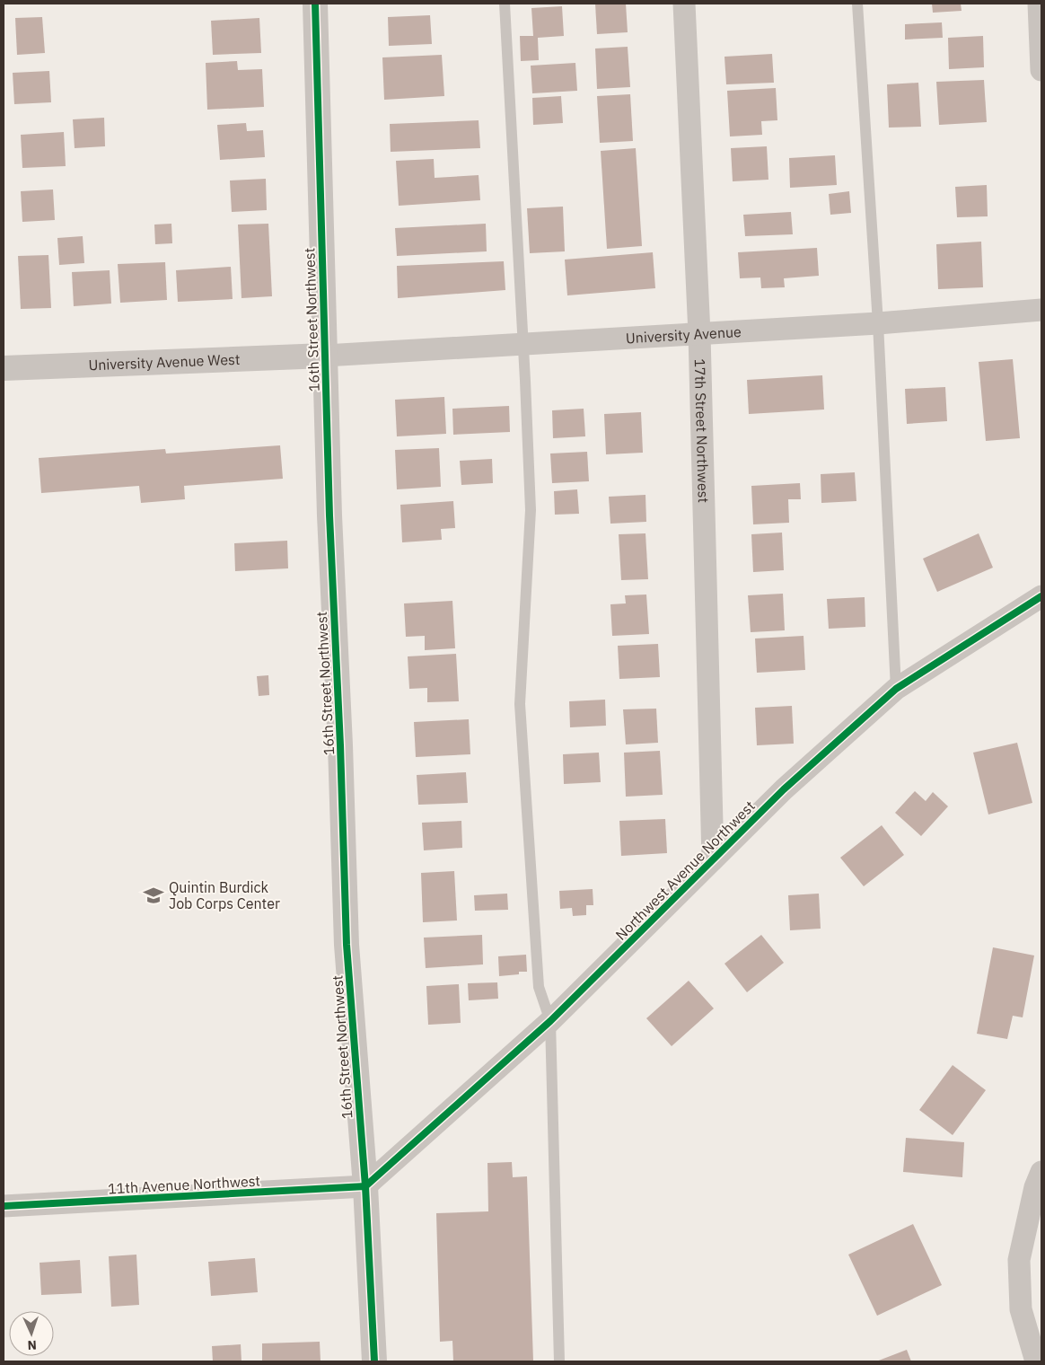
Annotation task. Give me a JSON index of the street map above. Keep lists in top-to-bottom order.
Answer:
{
  "streets": {
    "street": [
      "16th Street Northwest",
      "University Avenue",
      "University Avenue West",
      "17th Street Northwest",
      "Northwest Avenue Northwest",
      "11th Avenue Northwest"
    ]
  },
  "crossings": [
    ["16th Street Northwest", "University Avenue"],
    ["16th Street Northwest", "University Avenue West"],
    ["16th Street Northwest", "Northwest Avenue Northwest"],
    ["16th Street Northwest", "11th Avenue Northwest"],
    ["University Avenue", "University Avenue West"],
    ["University Avenue", "17th Street Northwest"],
    ["17th Street Northwest", "Northwest Avenue Northwest"],
    ["Northwest Avenue Northwest", "11th Avenue Northwest"]
  ],
  "places": {
    "school or university": ["Quintin Burdick Job Corps Center"]
  },
  "north": "bottom"
}
